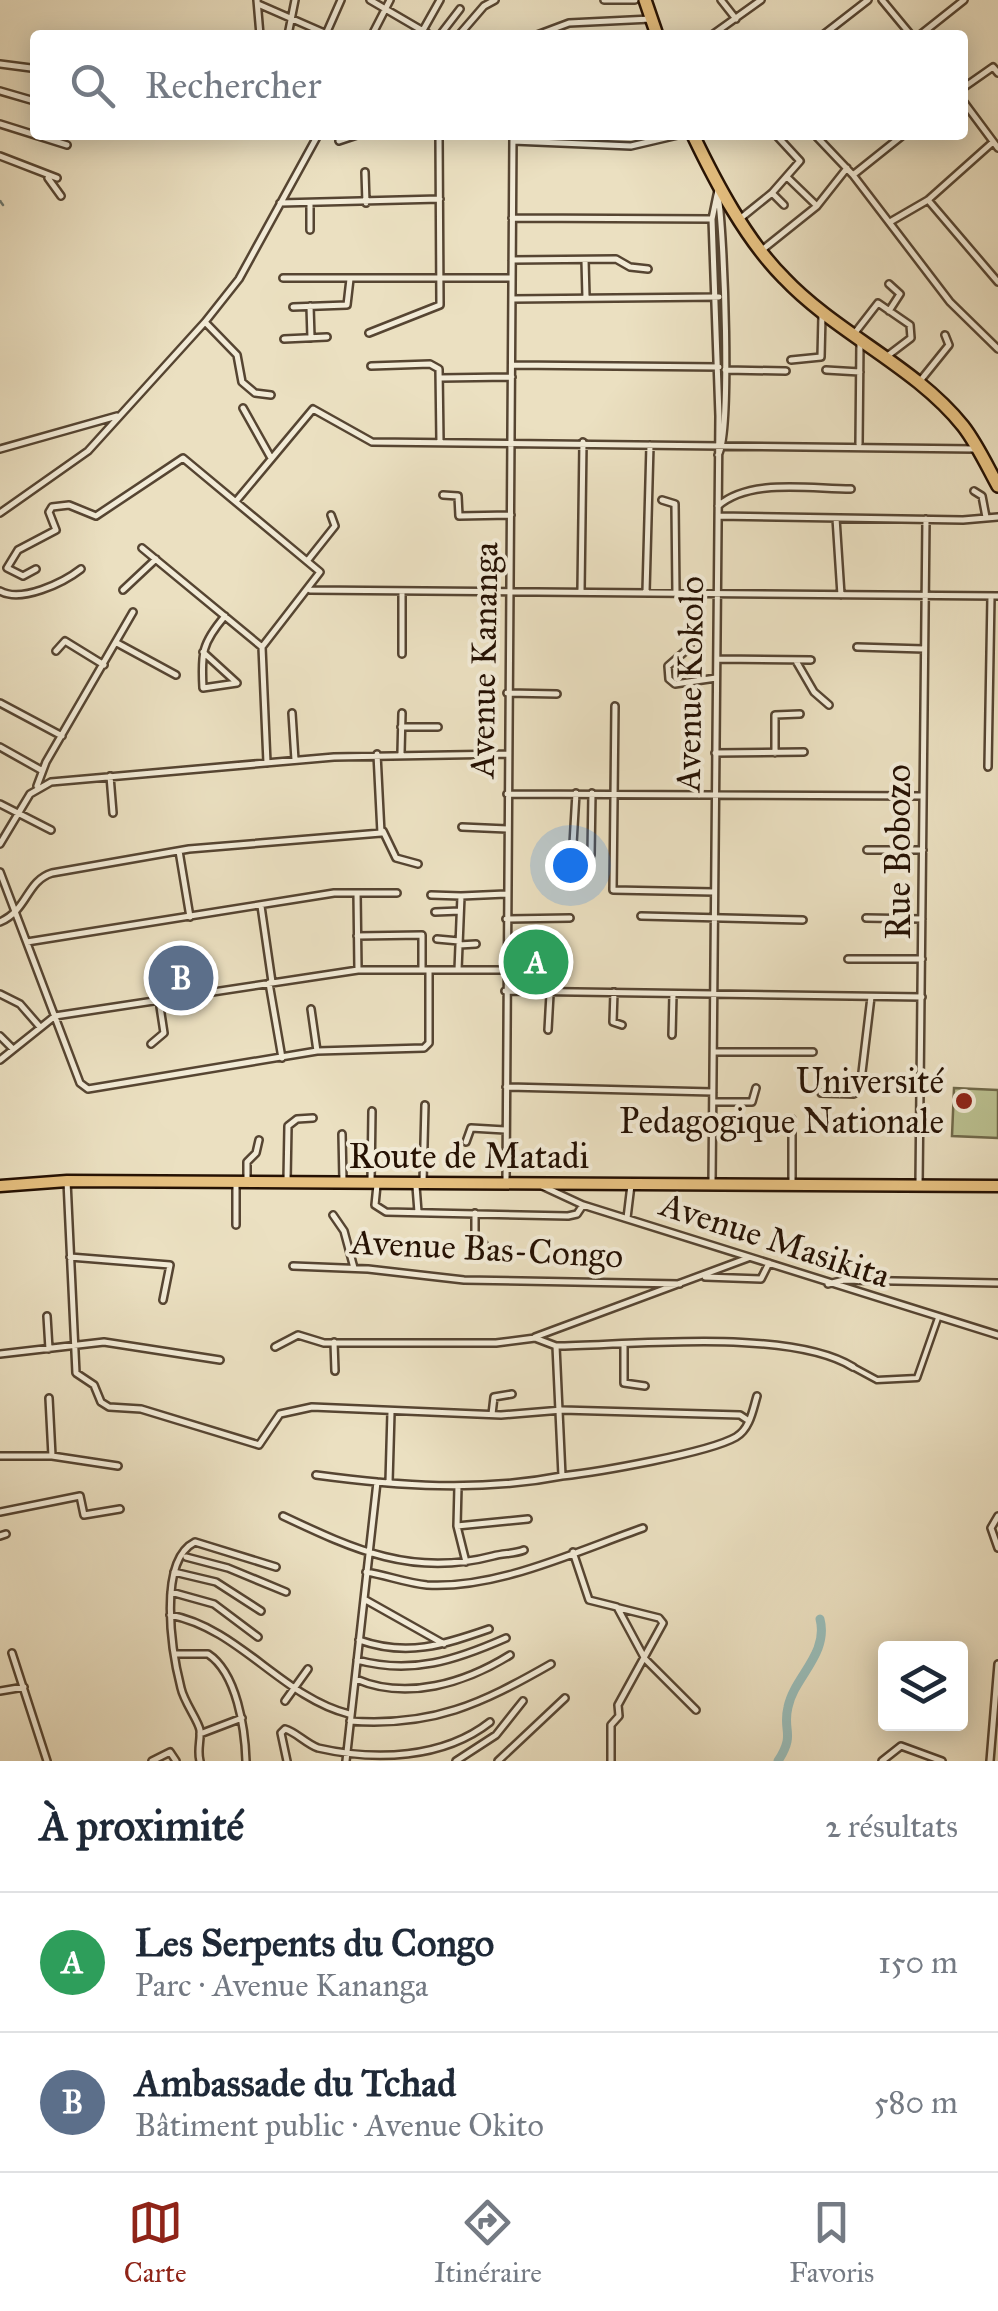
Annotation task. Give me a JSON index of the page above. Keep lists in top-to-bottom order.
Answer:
{
  "streets": {
    "main road": ["Route de Matadi"],
    "street": [
      "Avenue Kananga",
      "Avenue Kokolo",
      "Rue Bobozo",
      "Avenue Masikita",
      "Avenue Bas-Congo"
    ]
  },
  "crossings": [
    ["Avenue Kananga", "Route de Matadi"],
    ["Avenue Kokolo", "Route de Matadi"],
    ["Rue Bobozo", "Route de Matadi"],
    ["Route de Matadi", "Avenue Masikita"]
  ],
  "places": ["Université Pedagogique Nationale"],
  "page": {
    "search": "Rechercher",
    "pins": ["A", "B"],
    "heading": ["À proximité", "2 résultats"],
    "list": [
      {
        "mark": "A",
        "name": "Les Serpents du Congo",
        "note": "Parc · Avenue Kananga",
        "value": "150 m"
      },
      {
        "mark": "B",
        "name": "Ambassade du Tchad",
        "note": "Bâtiment public · Avenue Okito",
        "value": "580 m"
      }
    ],
    "nav": ["Carte", "Itinéraire", "Favoris"]
  }
}
